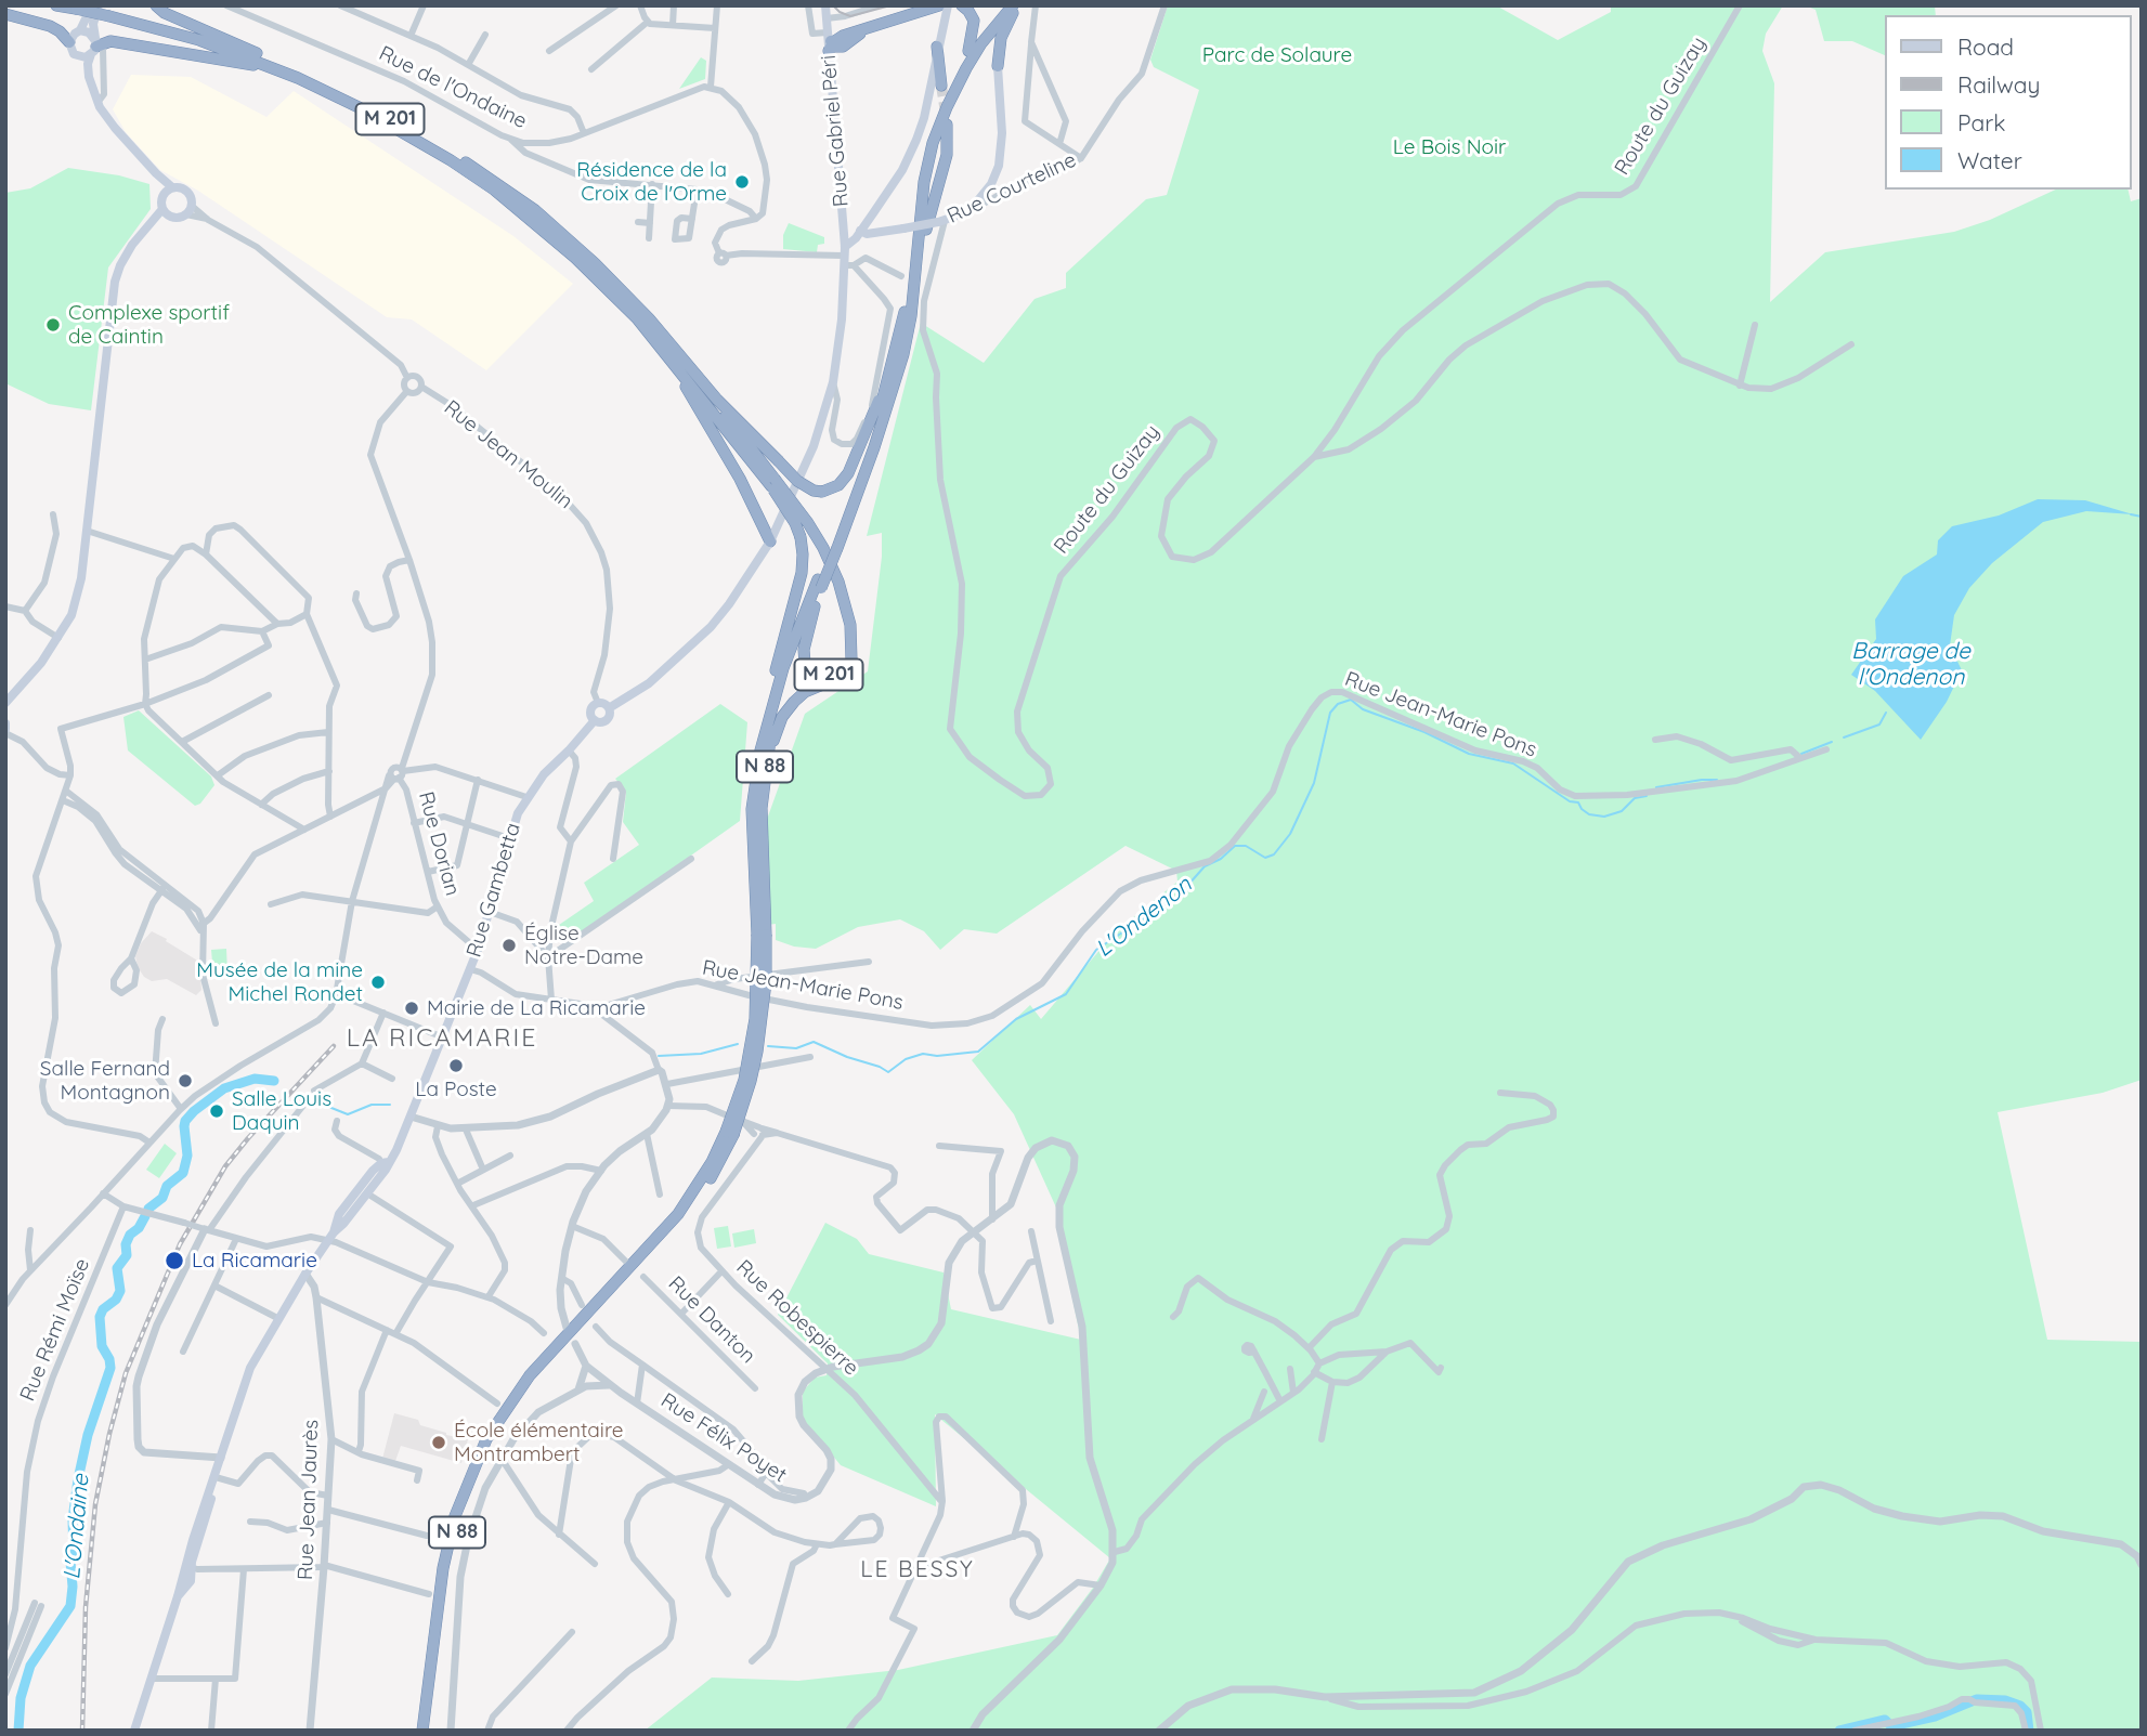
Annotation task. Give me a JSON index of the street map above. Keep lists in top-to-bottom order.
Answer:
{
  "streets": {
    "highway": ["M 201", "N 88"],
    "main road": ["Rue Gabriel Péri", "Rue Courteline", "Rue Gambetta"],
    "street": [
      "Rue de l'Ondaine",
      "Route du Guizay",
      "Rue Jean Moulin",
      "Rue Jean-Marie Pons",
      "Rue Dorian",
      "Rue Robespierre",
      "Rue Danton",
      "Rue Rémi Moïse",
      "Rue Félix Poyet",
      "Rue Jean Jaurès"
    ]
  },
  "crossings": [
    ["Route du Guizay", "Rue Courteline"],
    ["M 201", "N 88"],
    ["Rue Jean Moulin", "Rue Gambetta"],
    ["Rue Dorian", "Rue Gambetta"],
    ["Rue Robespierre", "Rue Félix Poyet"]
  ],
  "districts": ["LA RICAMARIE", "LE BESSY"],
  "water": ["Barrage de l'Ondenon", "L'Ondenon", "L'Ondaine"],
  "parks": ["Parc de Solaure", "Le Bois Noir"],
  "places": [
    "Résidence de la Croix de l'Orme",
    "Complexe sportif de Caintin",
    "Église Notre-Dame",
    "Musée de la mine Michel Rondet",
    "Mairie de La Ricamarie",
    "La Poste",
    "Salle Fernand Montagnon",
    "Salle Louis Daquin",
    "La Ricamarie",
    "École élémentaire Montrambert"
  ],
  "legend": [
    "Road",
    "Railway",
    "Park",
    "Water"
  ]
}
